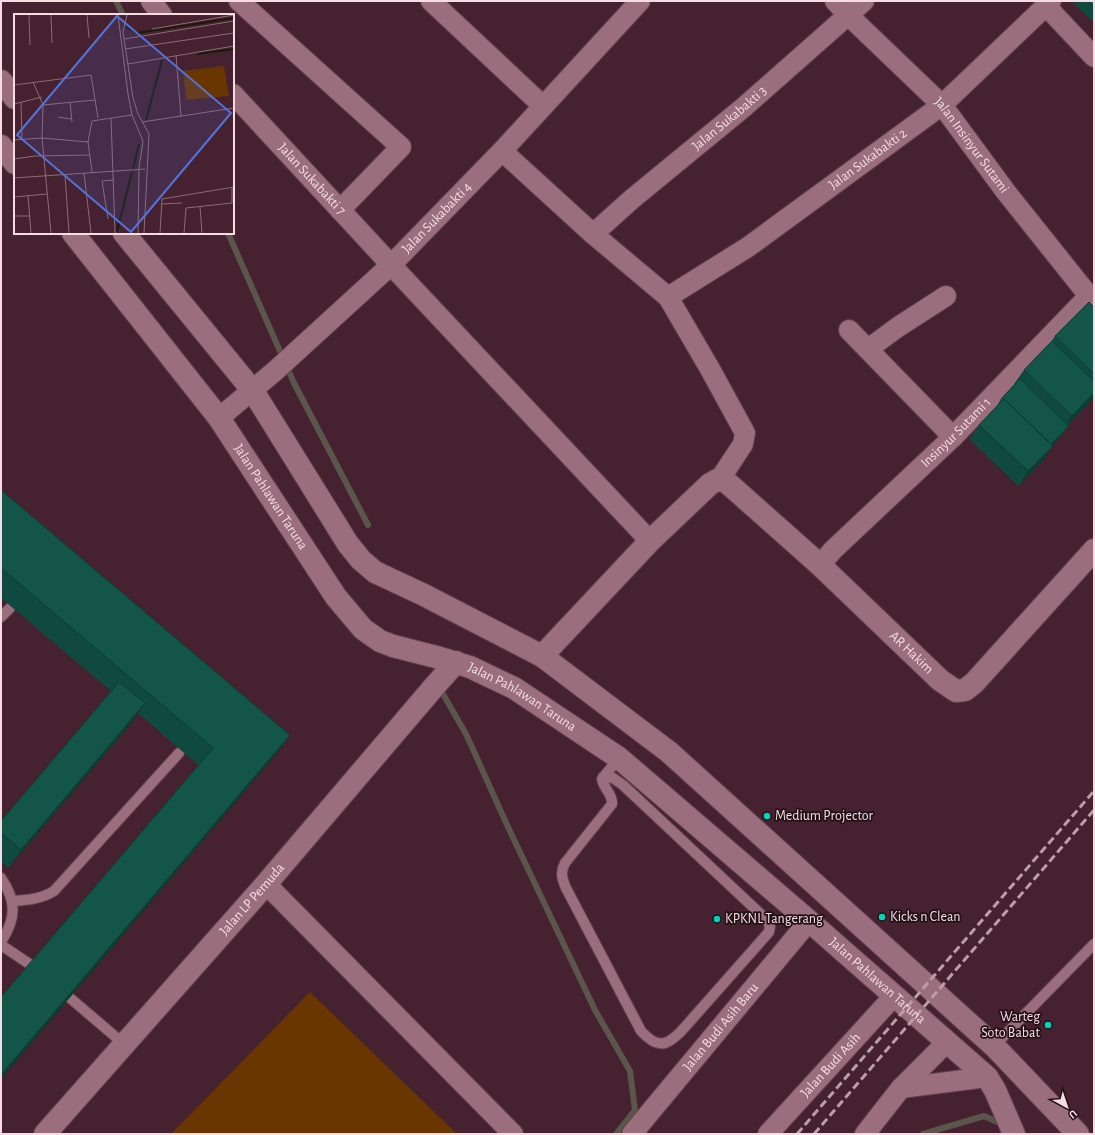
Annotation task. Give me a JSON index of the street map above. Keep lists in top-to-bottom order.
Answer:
{
  "streets": {
    "main road": ["Jalan Pahlawan Taruna", "AR Hakim", "Jalan LP Pemuda"],
    "street": [
      "Jalan Sukabakti 3",
      "Jalan Insinyur Sutami",
      "Jalan Sukabakti 2",
      "Jalan Sukabakti 7",
      "Jalan Sukabakti 4",
      "Insinyur Sutami 1",
      "Jalan Budi Asih Baru",
      "Jalan Budi Asih"
    ]
  },
  "crossings": [
    ["Jalan Sukabakti 3", "Jalan Insinyur Sutami"],
    ["Jalan Insinyur Sutami", "Jalan Sukabakti 2"],
    ["Jalan Insinyur Sutami", "Insinyur Sutami 1"],
    ["Jalan Sukabakti 7", "Jalan Sukabakti 4"],
    ["Jalan Sukabakti 4", "Jalan Pahlawan Taruna"],
    ["Insinyur Sutami 1", "AR Hakim"],
    ["Jalan Pahlawan Taruna", "Jalan LP Pemuda"],
    ["Jalan Pahlawan Taruna", "Jalan Budi Asih Baru"],
    ["Jalan Pahlawan Taruna", "Jalan Budi Asih"]
  ],
  "places": [
    "Medium Projector",
    "Kicks n Clean",
    "KPKNL Tangerang",
    "Warteg Soto Babat"
  ],
  "north": "bottom right"
}
